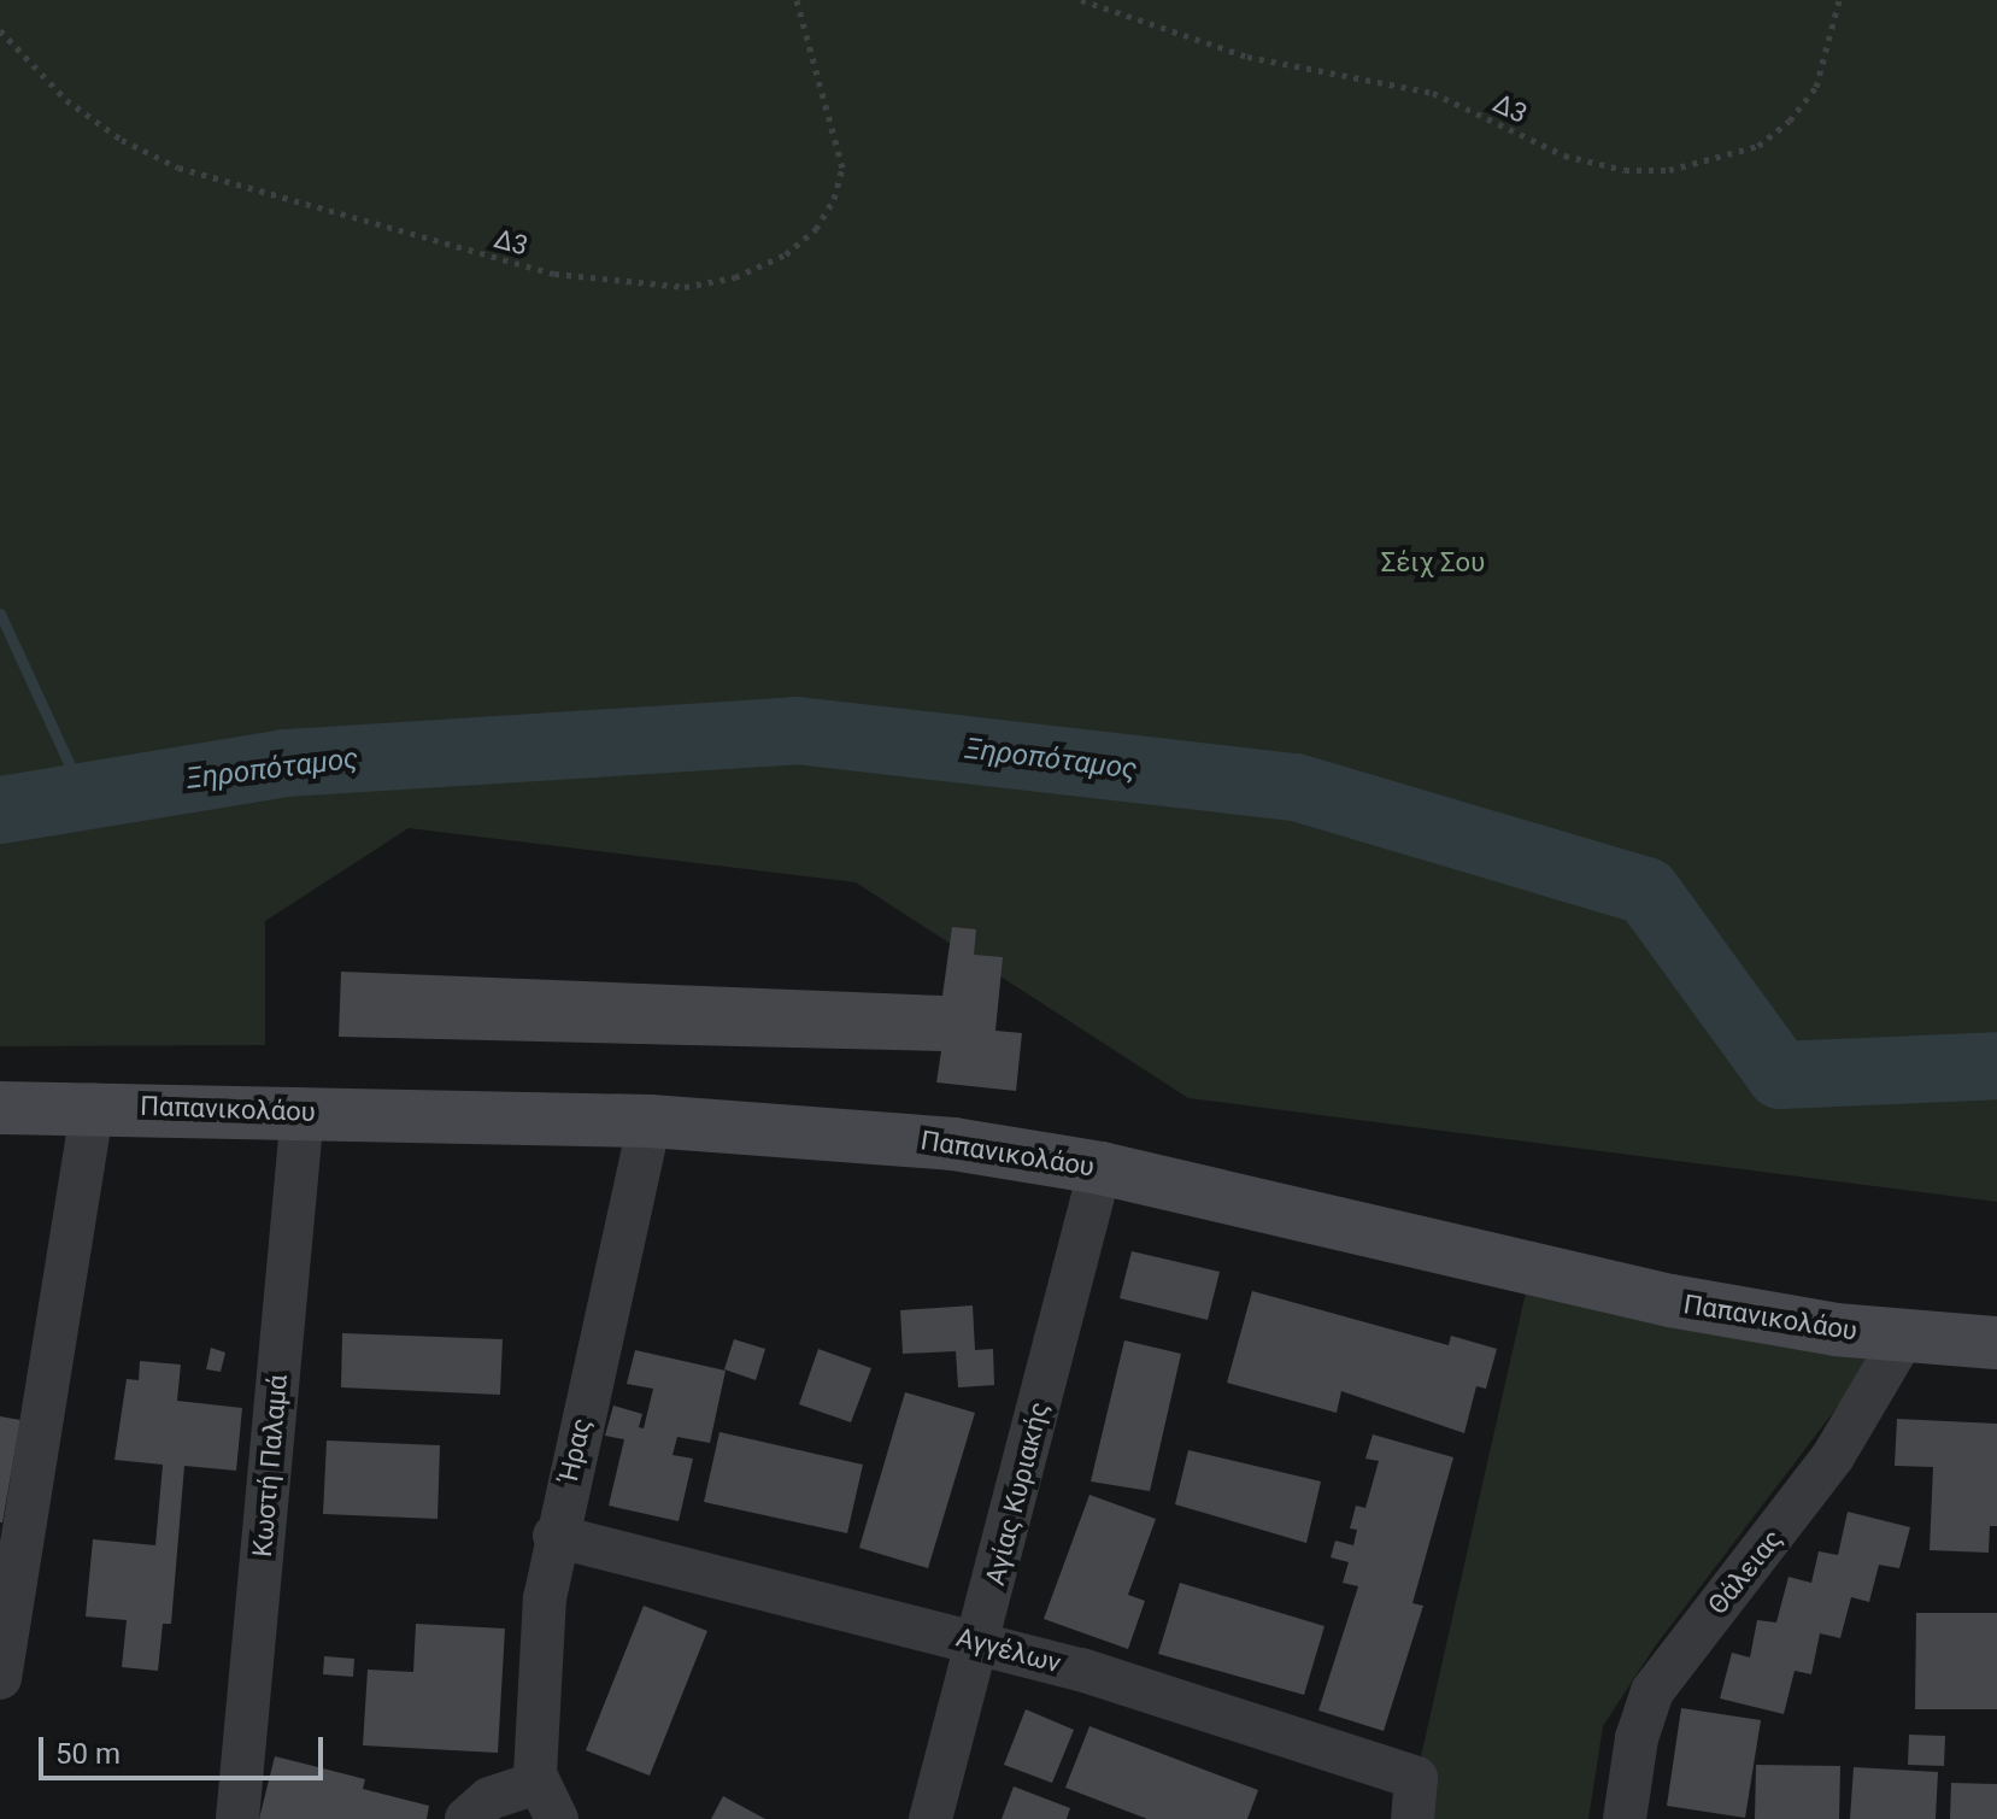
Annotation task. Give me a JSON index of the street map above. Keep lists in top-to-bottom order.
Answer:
{
  "streets": {
    "main road": ["Παπανικολάου"],
    "street": [
      "Ήρας",
      "Κωστή Παλαμά",
      "Αγίας Κυριακής",
      "Θάλειας",
      "Αγγέλων"
    ],
    "path": ["Δ3"]
  },
  "crossings": [
    ["Παπανικολάου", "Ήρας"],
    ["Παπανικολάου", "Κωστή Παλαμά"],
    ["Παπανικολάου", "Αγίας Κυριακής"],
    ["Παπανικολάου", "Θάλειας"],
    ["Ήρας", "Αγγέλων"],
    ["Αγίας Κυριακής", "Αγγέλων"]
  ],
  "water": ["Ξηροπόταμος"],
  "parks": ["Σέιχ Σου"],
  "scale_bar": "50 m"
}
